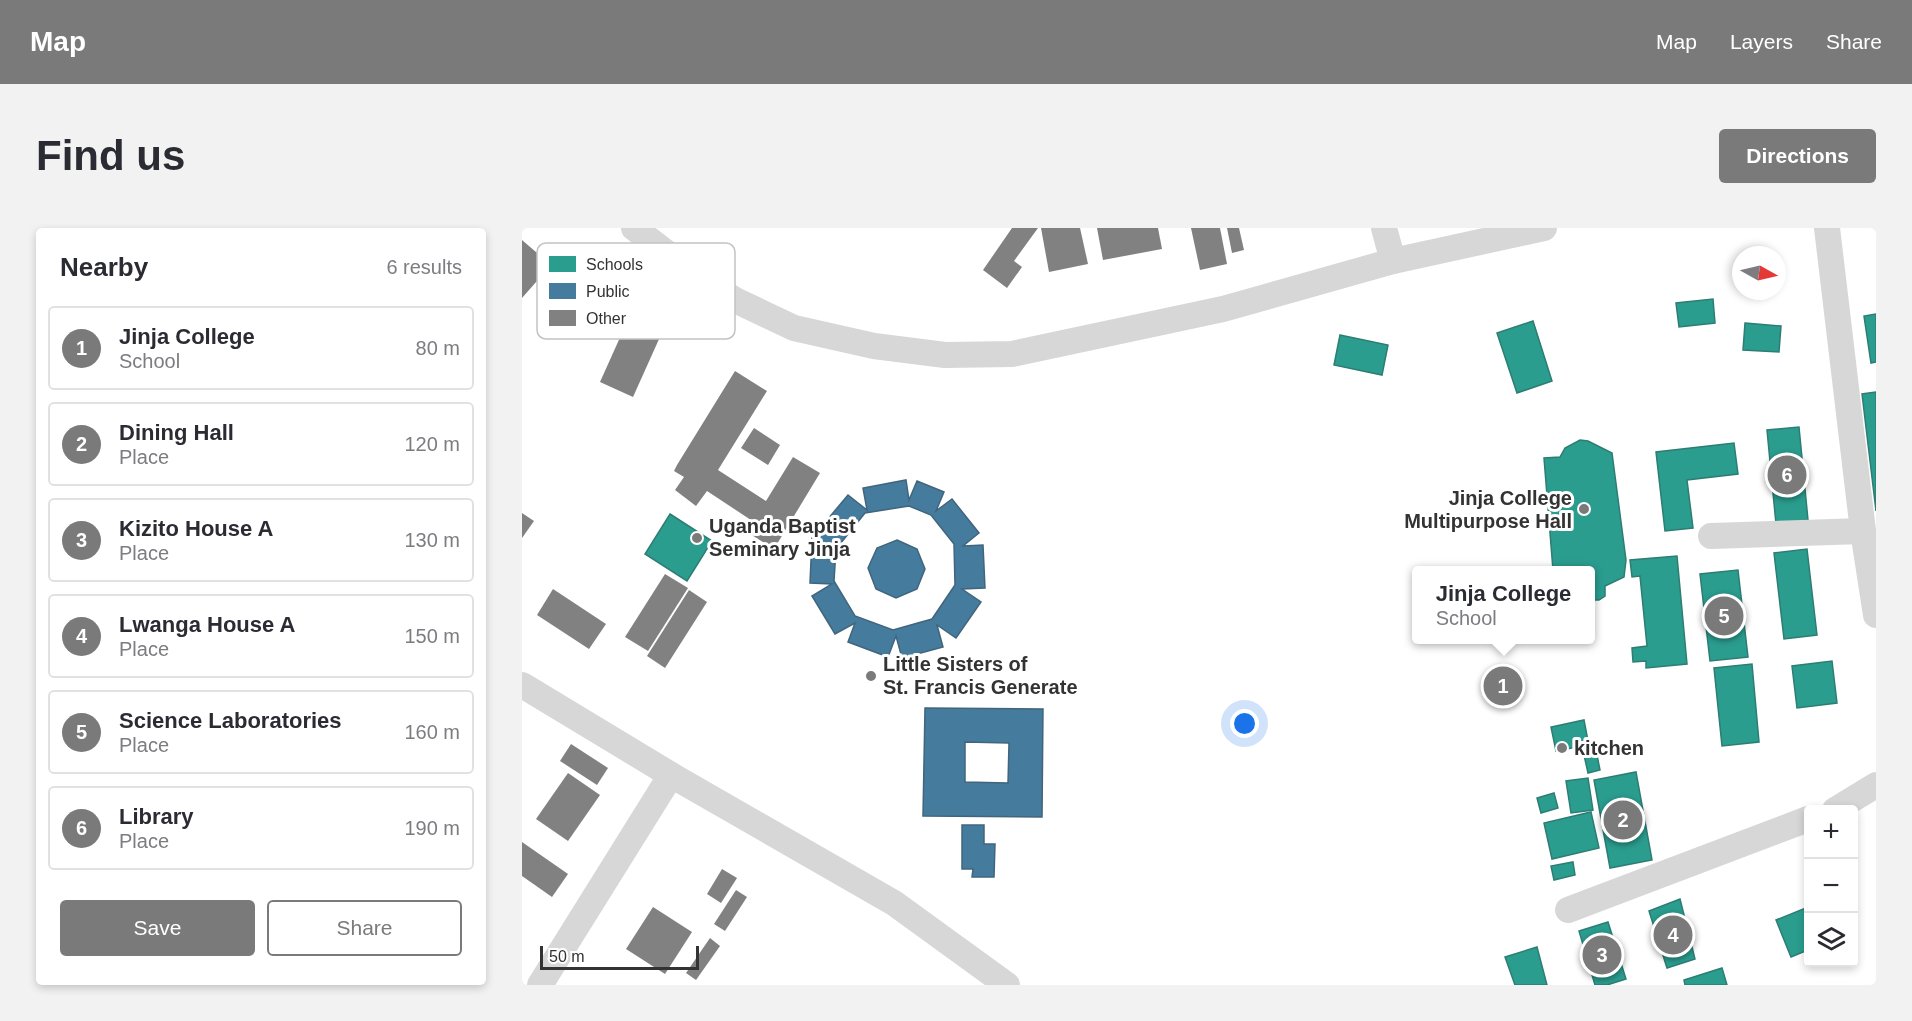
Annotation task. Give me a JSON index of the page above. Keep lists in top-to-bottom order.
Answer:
{
  "places": [
    "Jinja College Multipurpose Hall",
    "Uganda Baptist Seminary Jinja",
    "Little Sisters of St. Francis Generate",
    "kitchen"
  ],
  "legend": ["Schools", "Public", "Other"],
  "scale_bar": "50 m",
  "north": "right",
  "page": {
    "header": "Map",
    "nav": ["Map", "Layers", "Share"],
    "buttons": [
      "Directions",
      ["Save", "Share"]
    ],
    "title": "Find us",
    "heading": ["Nearby", "6 results"],
    "list": [
      {
        "mark": "1",
        "name": "Jinja College",
        "note": "School",
        "value": "80 m"
      },
      {
        "mark": "2",
        "name": "Dining Hall",
        "note": "Place",
        "value": "120 m"
      },
      {
        "mark": "3",
        "name": "Kizito House A",
        "note": "Place",
        "value": "130 m"
      },
      {
        "mark": "4",
        "name": "Lwanga House A",
        "note": "Place",
        "value": "150 m"
      },
      {
        "mark": "5",
        "name": "Science Laboratories",
        "note": "Place",
        "value": "160 m"
      },
      {
        "mark": "6",
        "name": "Library",
        "note": "Place",
        "value": "190 m"
      }
    ],
    "pins": [
      "6",
      "5",
      "1",
      "2",
      "4",
      "3"
    ],
    "popup": ["Jinja College", "School"],
    "map_buttons": ["+", "−"],
    "scale": "50 m"
  }
}
